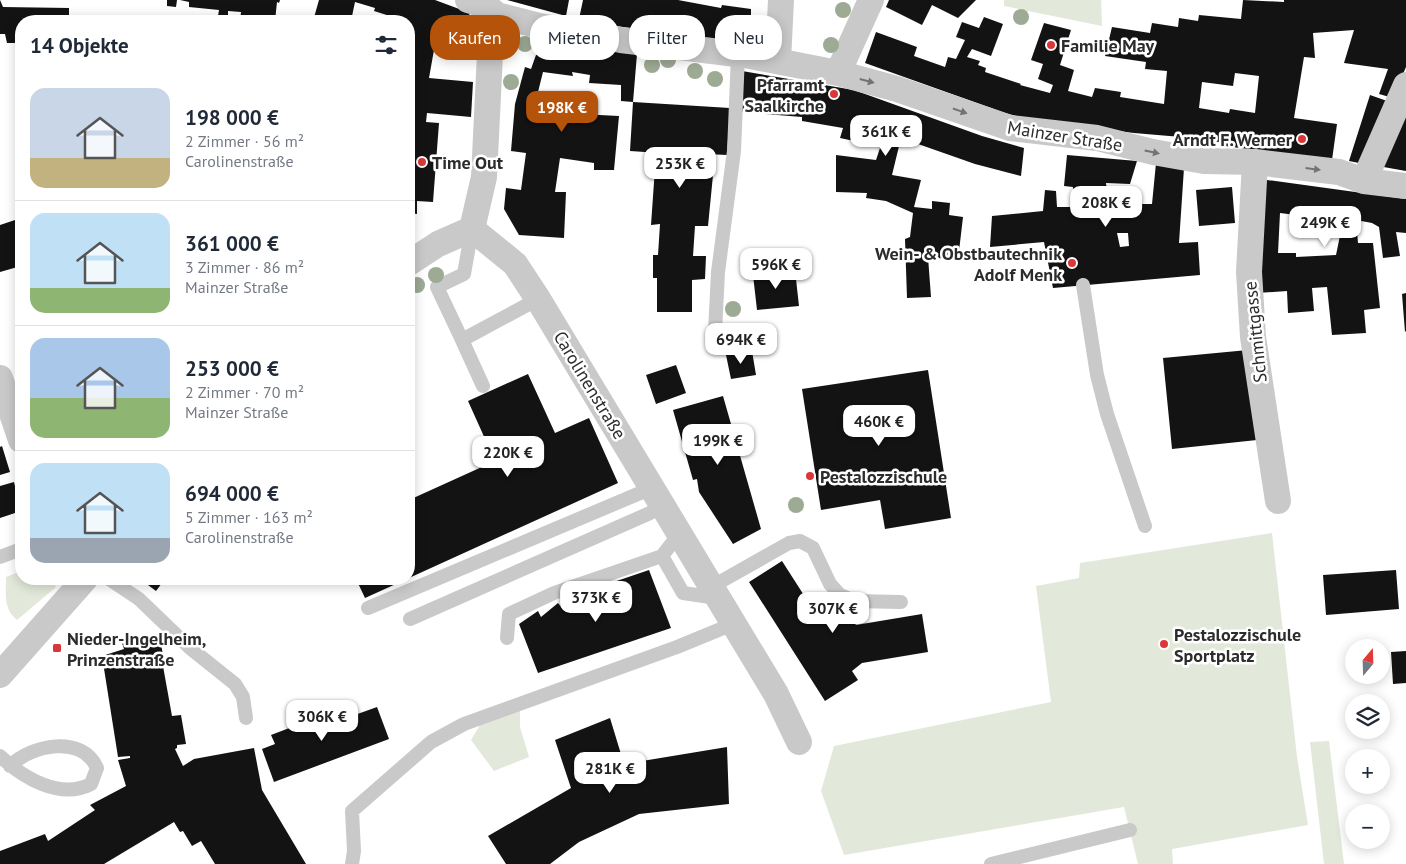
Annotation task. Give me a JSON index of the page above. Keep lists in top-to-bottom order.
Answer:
{
  "streets": {
    "street": ["Mainzer Straße", "Schmittgasse", "Carolinenstraße"]
  },
  "crossings": [
    ["Mainzer Straße", "Schmittgasse"]
  ],
  "one_way": ["Mainzer Straße"],
  "places": {
    "other": [
      "Familie May",
      "Pfarramt Saalkirche",
      "Arndt F. Werner",
      "Time Out",
      "Wein- & Obstbautechnik Adolf Menk",
      "Pestalozzischule",
      "Pestalozzischule Sportplatz"
    ],
    "transit": ["Nieder-Ingelheim, Prinzenstraße"]
  },
  "north": "top",
  "page": {
    "chip": [
      "Kaufen",
      "Mieten",
      "Filter",
      "Neu"
    ],
    "heading": "14 Objekte",
    "list": [
      {
        "name": "198 000 €",
        "note": "2 Zimmer · 56 m² · Carolinenstraße"
      },
      {
        "name": "361 000 €",
        "note": "3 Zimmer · 86 m² · Mainzer Straße"
      },
      {
        "name": "253 000 €",
        "note": "2 Zimmer · 70 m² · Mainzer Straße"
      },
      {
        "name": "694 000 €",
        "note": "5 Zimmer · 163 m² · Carolinenstraße"
      }
    ],
    "price": [
      "198K €",
      "361K €",
      "253K €",
      "208K €",
      "249K €",
      "596K €",
      "694K €",
      "460K €",
      "199K €",
      "220K €",
      "373K €",
      "307K €",
      "306K €",
      "281K €"
    ],
    "map_buttons": ["+", "−"]
  }
}
